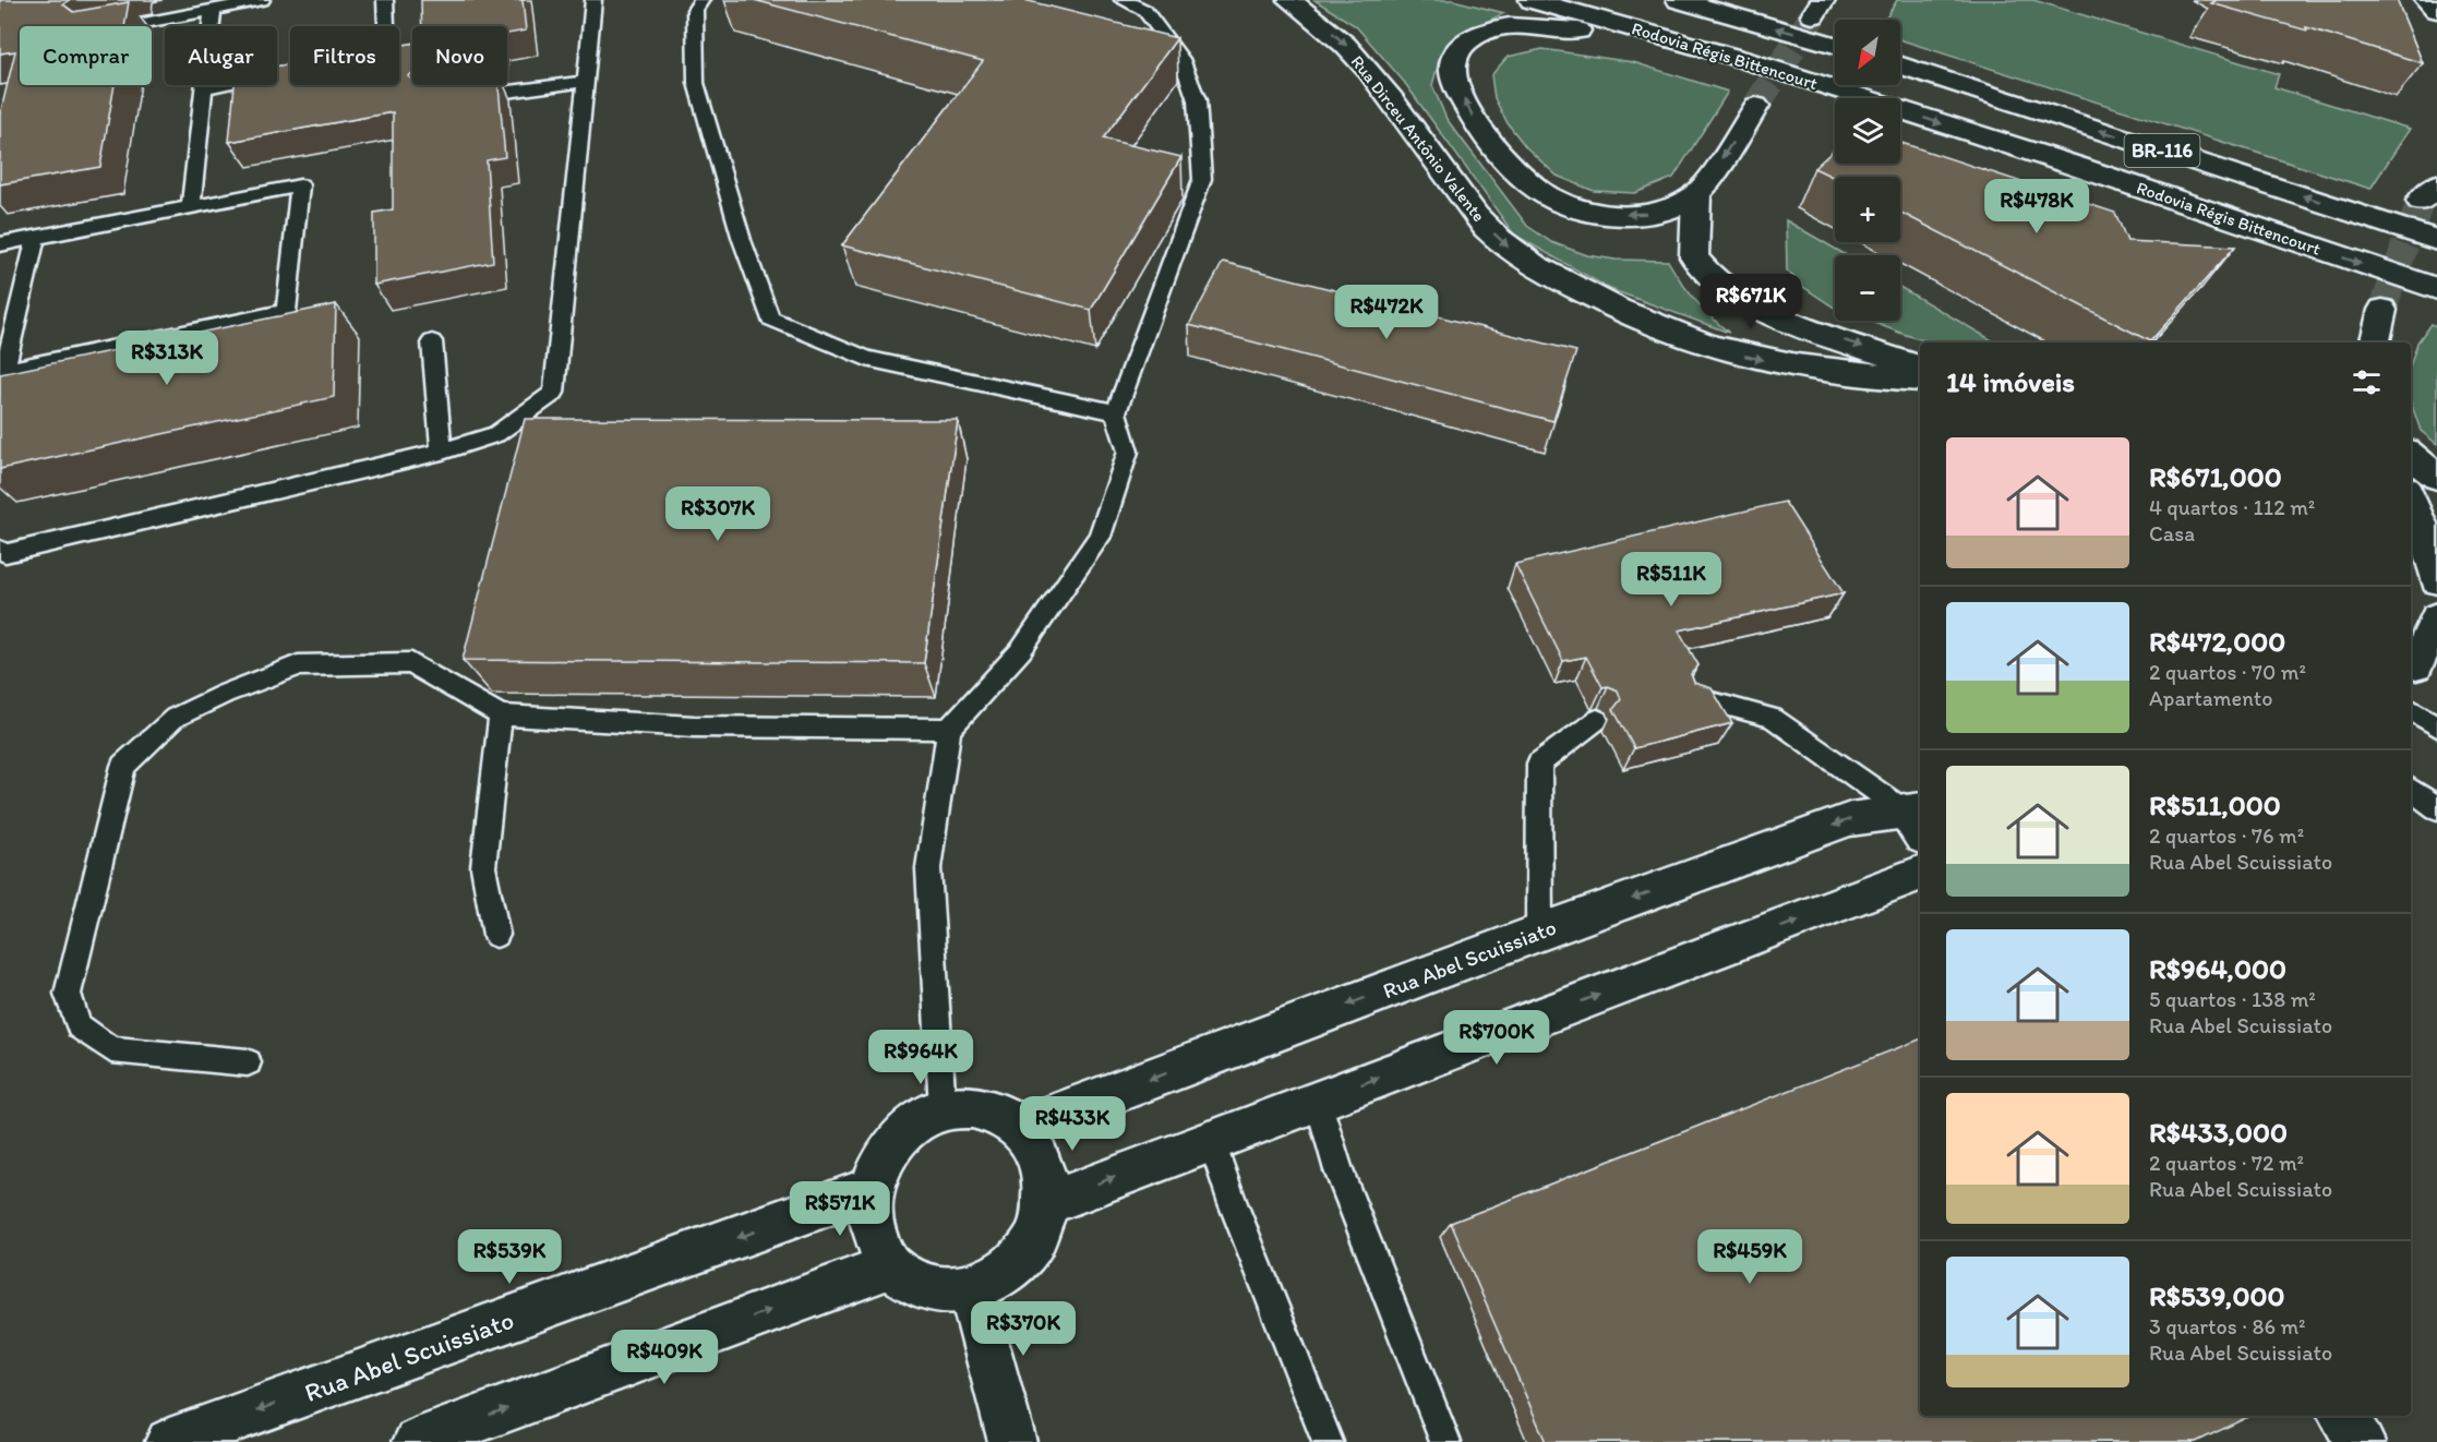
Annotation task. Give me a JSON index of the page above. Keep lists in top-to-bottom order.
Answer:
{
  "streets": {
    "main road": [
      "Rodovia Régis Bittencourt",
      "Rua Dirceu Antônio Valente",
      "BR-116",
      "Rua Abel Scuissiato"
    ]
  },
  "one_way": ["Rua Dirceu Antônio Valente"],
  "north": "bottom left",
  "page": {
    "map_buttons": ["+", "−"],
    "chip": [
      "Comprar",
      "Alugar",
      "Filtros",
      "Novo"
    ],
    "price": [
      "R$478K",
      "R$671K",
      "R$472K",
      "R$313K",
      "R$307K",
      "R$511K",
      "R$700K",
      "R$964K",
      "R$433K",
      "R$571K",
      "R$539K",
      "R$459K",
      "R$370K",
      "R$409K"
    ],
    "heading": "14 imóveis",
    "list": [
      {
        "name": "R$671,000",
        "note": "4 quartos · 112 m² · Casa"
      },
      {
        "name": "R$472,000",
        "note": "2 quartos · 70 m² · Apartamento"
      },
      {
        "name": "R$511,000",
        "note": "2 quartos · 76 m² · Rua Abel Scuissiato"
      },
      {
        "name": "R$964,000",
        "note": "5 quartos · 138 m² · Rua Abel Scuissiato"
      },
      {
        "name": "R$433,000",
        "note": "2 quartos · 72 m² · Rua Abel Scuissiato"
      },
      {
        "name": "R$539,000",
        "note": "3 quartos · 86 m² · Rua Abel Scuissiato"
      }
    ]
  }
}
